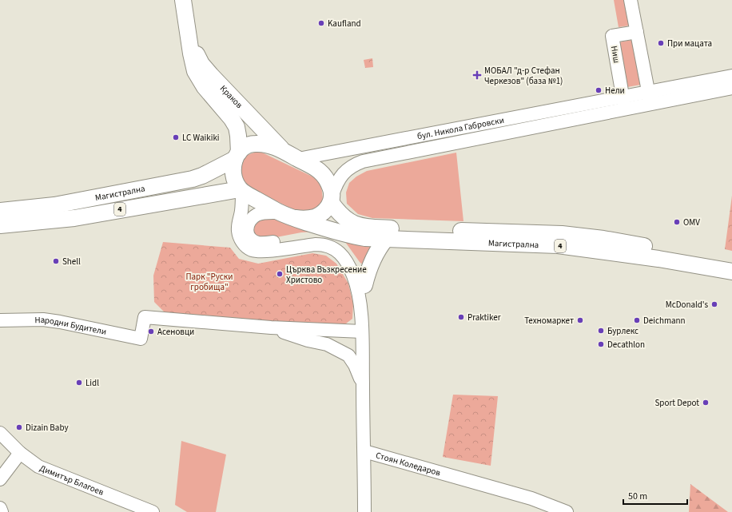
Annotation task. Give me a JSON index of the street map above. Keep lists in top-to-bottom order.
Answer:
{
  "streets": {
    "main road": ["Краков", "Магистрална", "4"],
    "street": [
      "Ниш",
      "бул. Никола Габровски",
      "Народни Будители",
      "Стоян Коледаров",
      "Димитър Благоев"
    ]
  },
  "crossings": [
    ["Ниш", "бул. Никола Габровски"],
    ["Краков", "бул. Никола Габровски"],
    ["Краков", "Магистрална"],
    ["бул. Никола Габровски", "Магистрална"]
  ],
  "parks": ["Парк \"Руски гробища\""],
  "places": {
    "other": [
      "Kaufland",
      "При мацата",
      "Нели",
      "LC Waikiki",
      "OMV",
      "Shell",
      "Църква Възкресение Христово",
      "McDonald's",
      "Praktiker",
      "Техномаркет",
      "Deichmann",
      "Бурлекс",
      "Асеновци",
      "Decathlon",
      "Lidl",
      "Sport Depot",
      "Dizain Baby"
    ],
    "health": ["МОБАЛ \"д-р Стефан Черкезов\" (база №1)"]
  },
  "scale_bar": "50 m"
}
